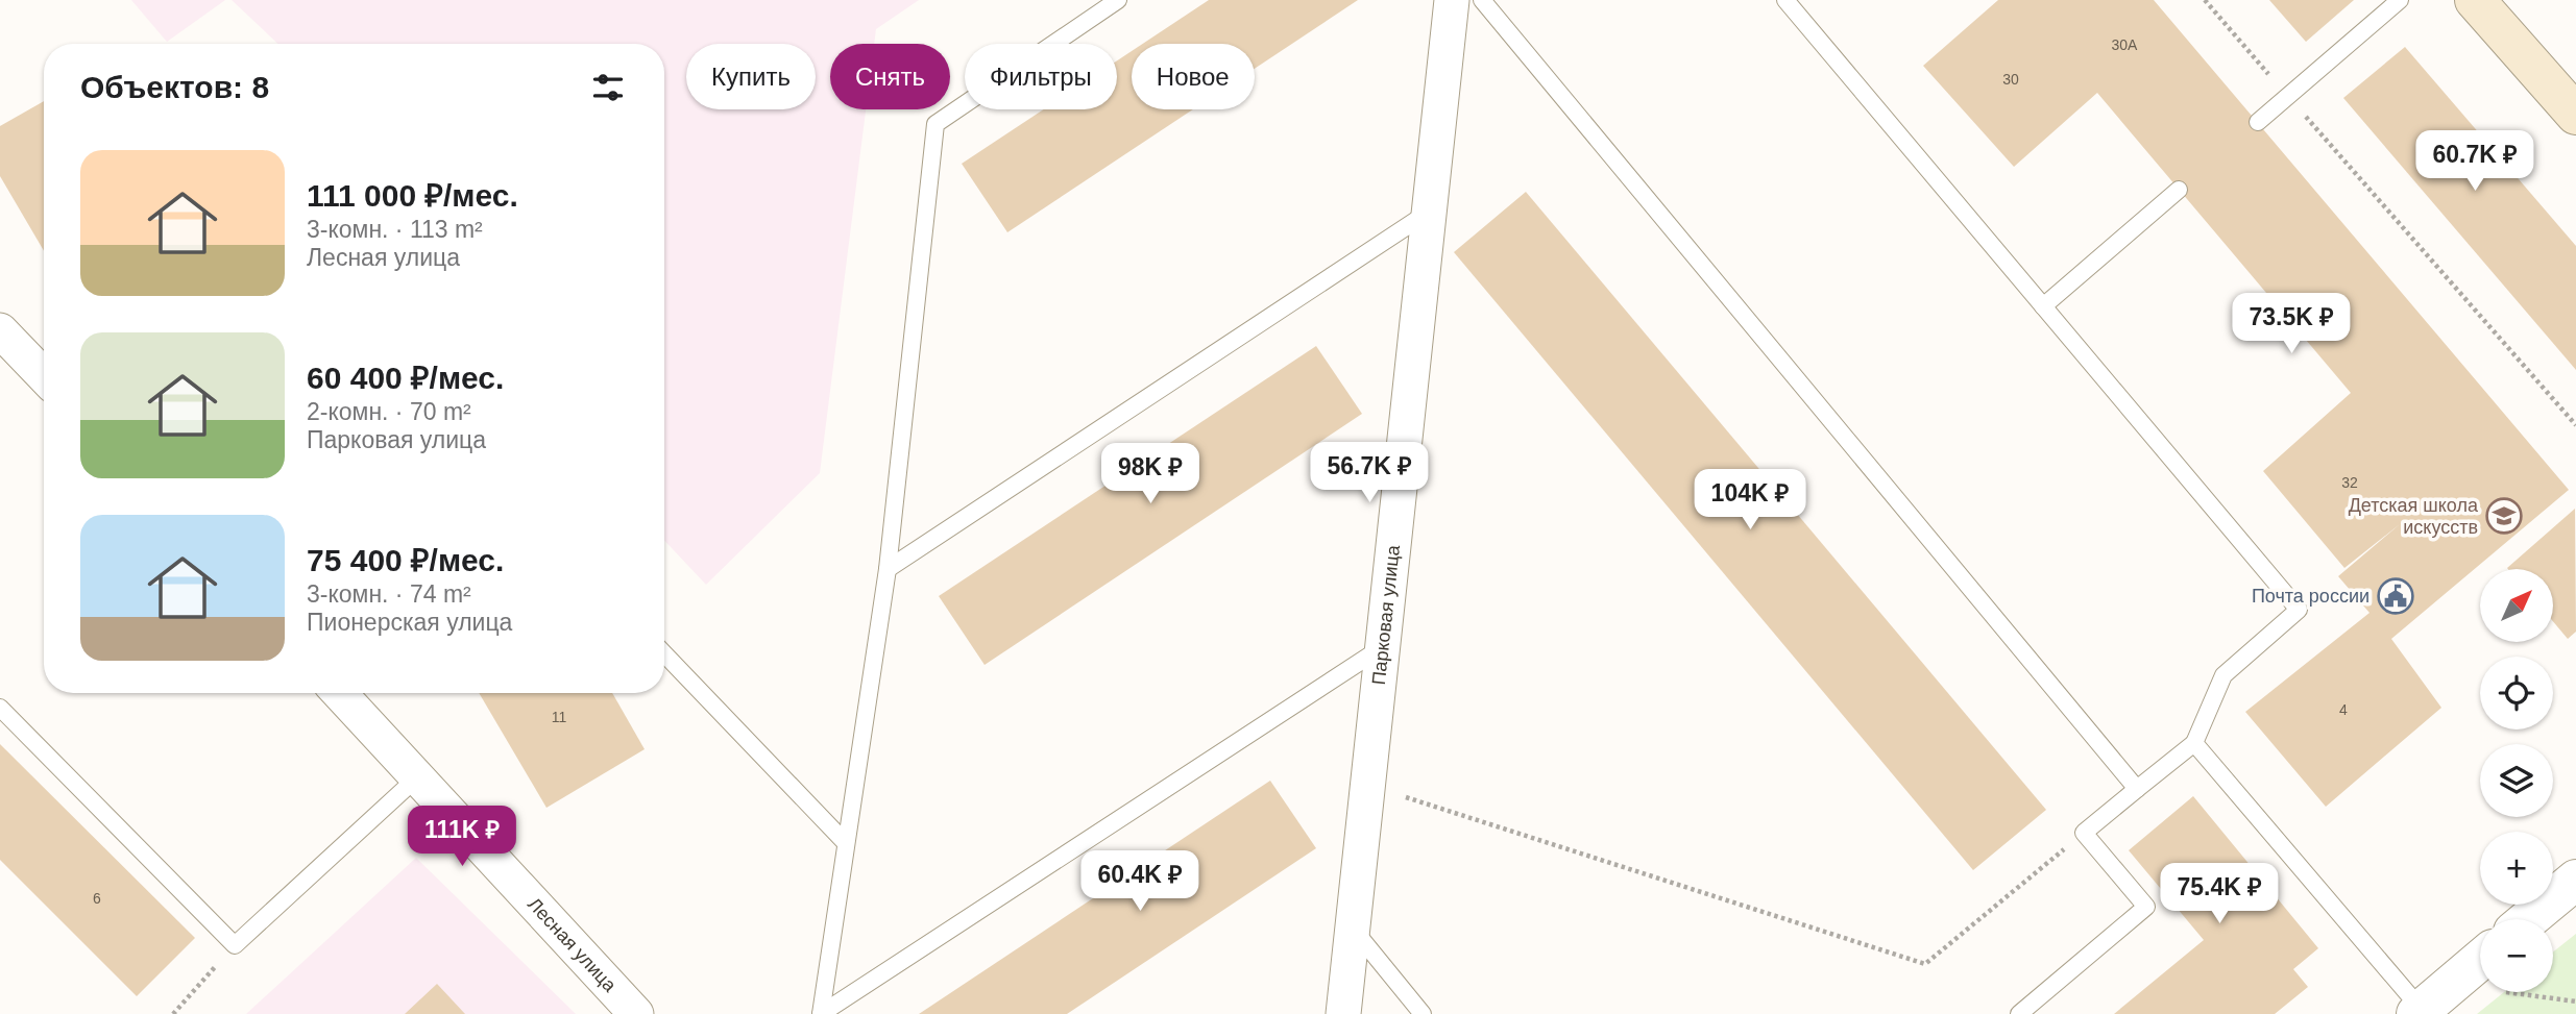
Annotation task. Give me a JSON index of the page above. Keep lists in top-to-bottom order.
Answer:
{
  "streets": {
    "street": ["Парковая улица", "Лесная улица"]
  },
  "places": {
    "school or university": ["Детская школа искусств"],
    "public building": ["Почта россии"]
  },
  "house_numbers": [
    "30А",
    "30",
    "32",
    "4",
    "11",
    "6"
  ],
  "north": "top right",
  "page": {
    "chip": [
      "Купить",
      "Снять",
      "Фильтры",
      "Новое"
    ],
    "heading": "Объектов: 8",
    "price": [
      "60.7K ₽",
      "73.5K ₽",
      "56.7K ₽",
      "98K ₽",
      "104K ₽",
      "111K ₽",
      "60.4K ₽",
      "75.4K ₽"
    ],
    "list": [
      {
        "name": "111 000 ₽/мес.",
        "note": "3-комн. · 113 m² · Лесная улица"
      },
      {
        "name": "60 400 ₽/мес.",
        "note": "2-комн. · 70 m² · Парковая улица"
      },
      {
        "name": "75 400 ₽/мес.",
        "note": "3-комн. · 74 m² · Пионерская улица"
      }
    ],
    "map_buttons": ["+", "−"]
  }
}
